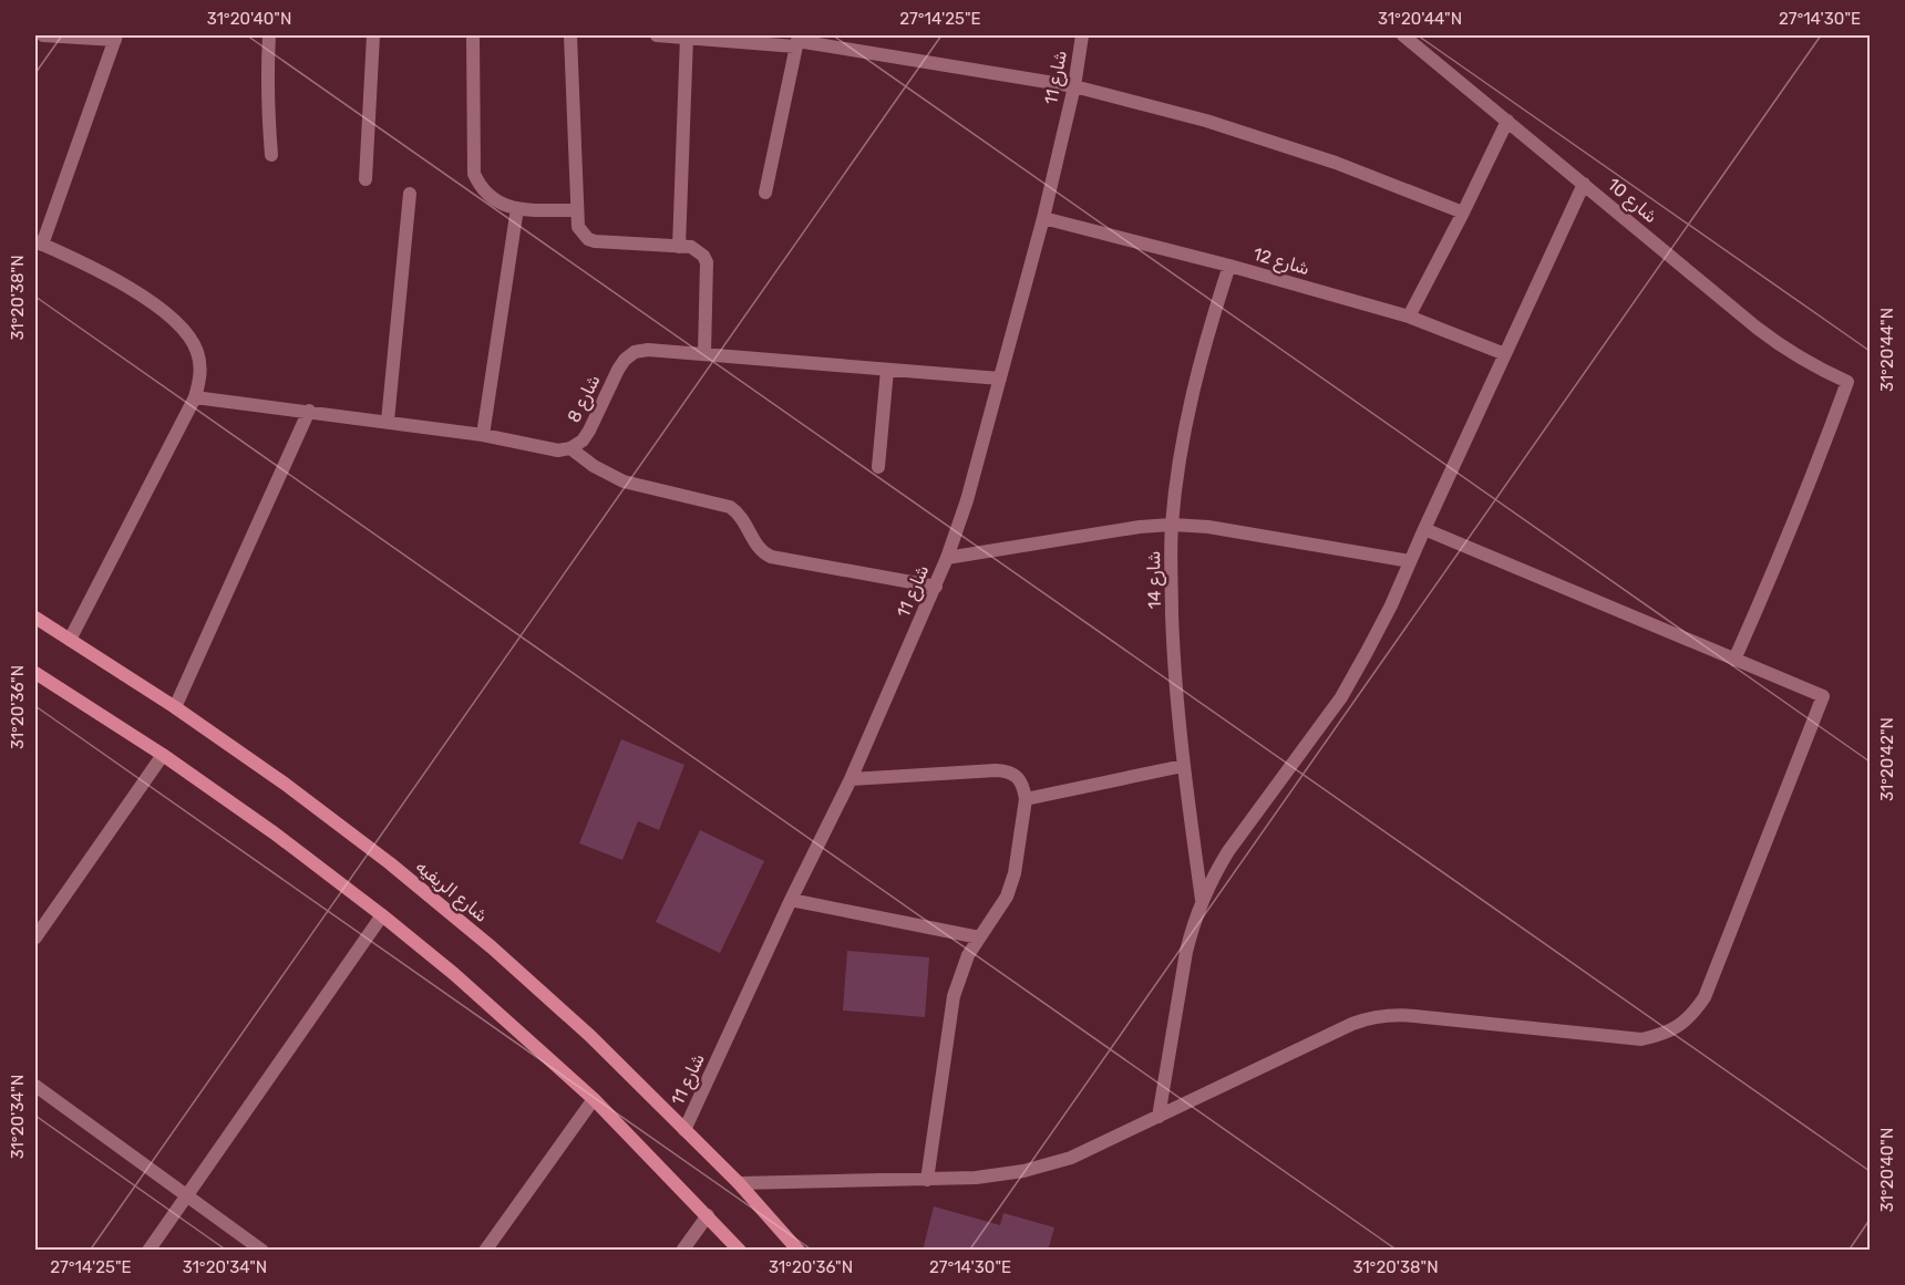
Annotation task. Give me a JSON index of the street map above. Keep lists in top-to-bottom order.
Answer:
{
  "streets": {
    "street": [
      "شارع 11",
      "شارع 10",
      "شارع 12",
      "شارع 8",
      "شارع 14",
      "شارع الريفيه"
    ]
  },
  "crossings": [
    ["شارع 11", "شارع 12"],
    ["شارع 11", "شارع 8"],
    ["شارع 11", "شارع الريفيه"],
    ["شارع 12", "شارع 14"]
  ],
  "coordinates": [
    "31°20'40\"N",
    "27°14'25\"E",
    "31°20'44\"N",
    "27°14'30\"E",
    "31°20'38\"N",
    "31°20'36\"N",
    "31°20'42\"N",
    "31°20'34\"N"
  ]
}
